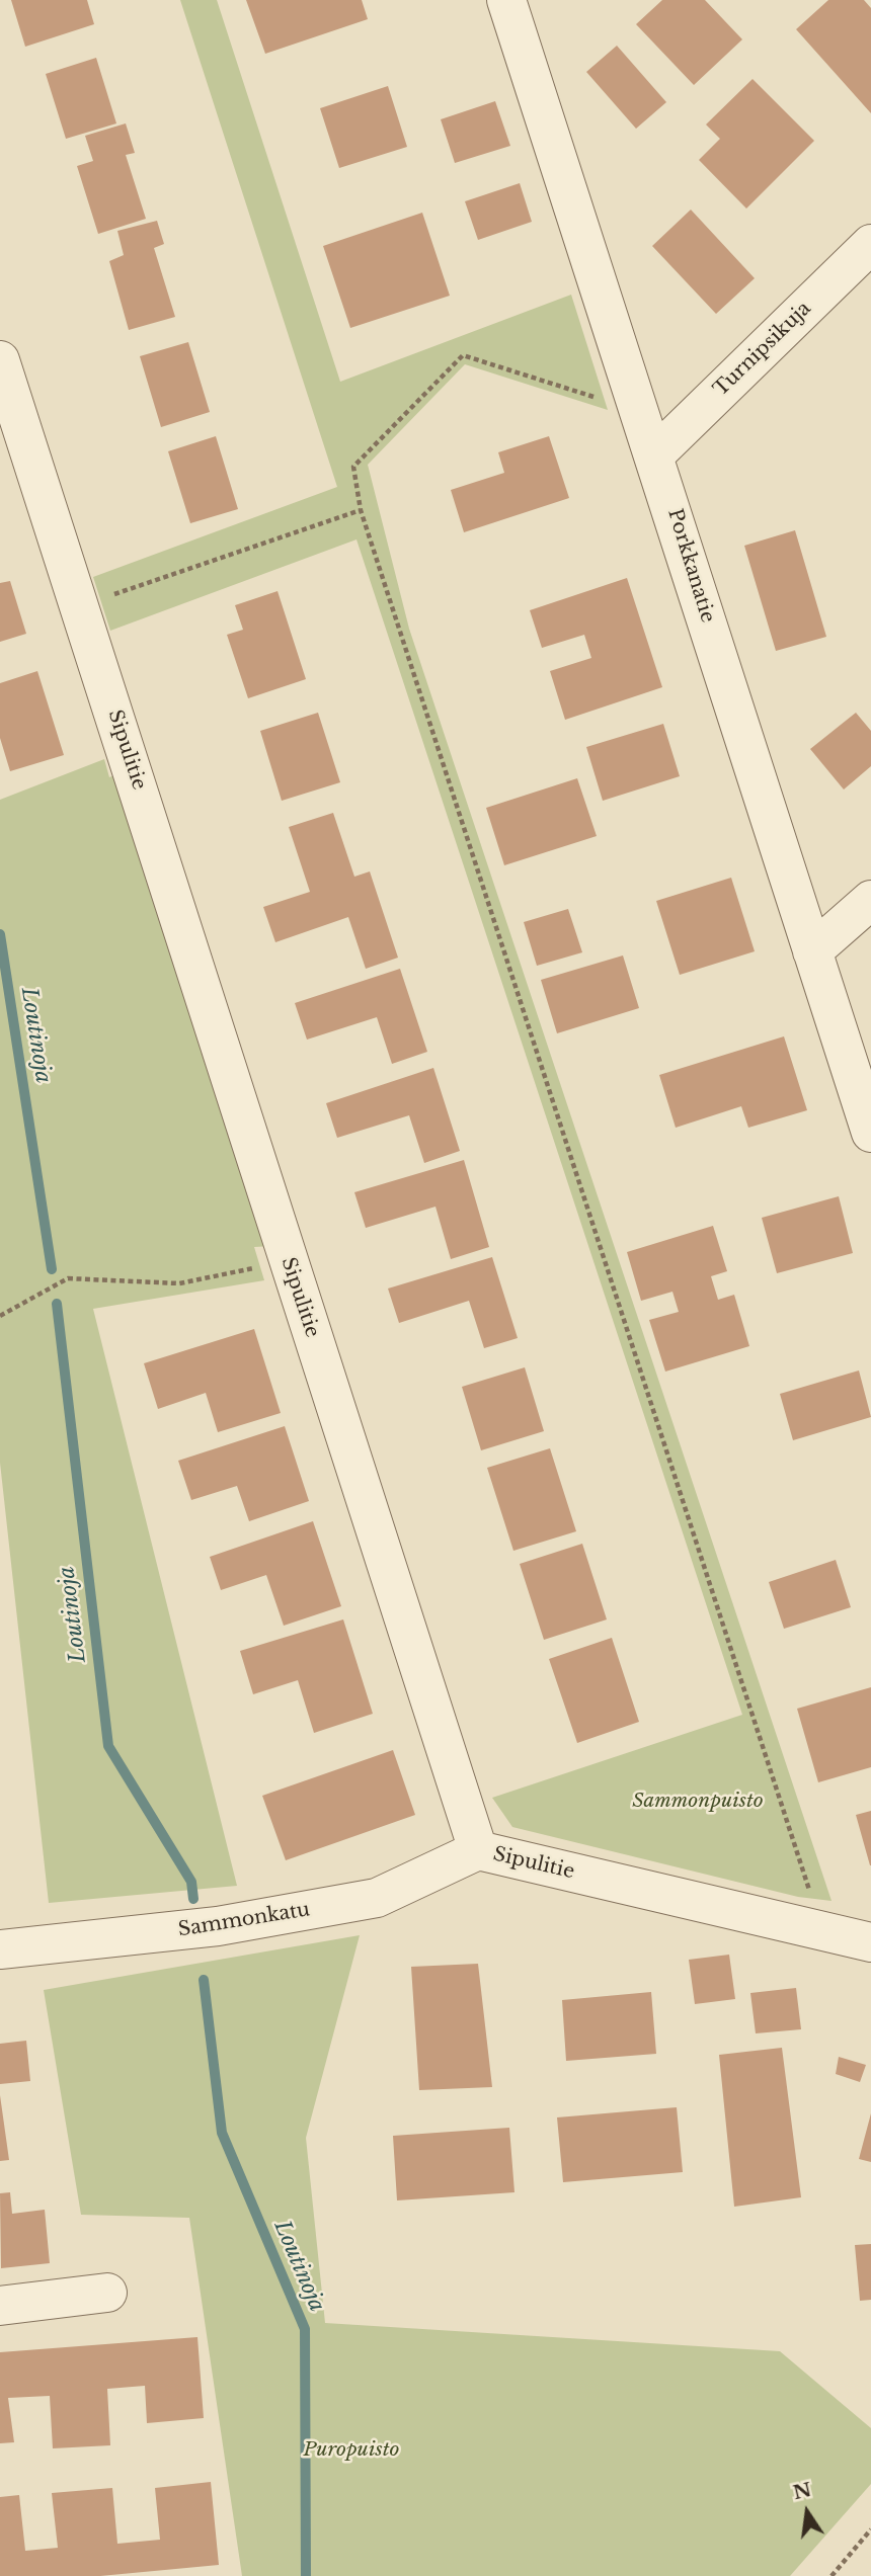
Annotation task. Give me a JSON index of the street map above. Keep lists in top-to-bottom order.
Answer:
{
  "streets": {
    "street": [
      "Turnipsikuja",
      "Porkkanatie",
      "Sipulitie",
      "Sammonkatu"
    ]
  },
  "crossings": [
    ["Turnipsikuja", "Porkkanatie"],
    ["Sipulitie", "Sammonkatu"]
  ],
  "water": ["Loutinoja"],
  "parks": ["Sammonpuisto", "Puropuisto"],
  "north": "top"
}
